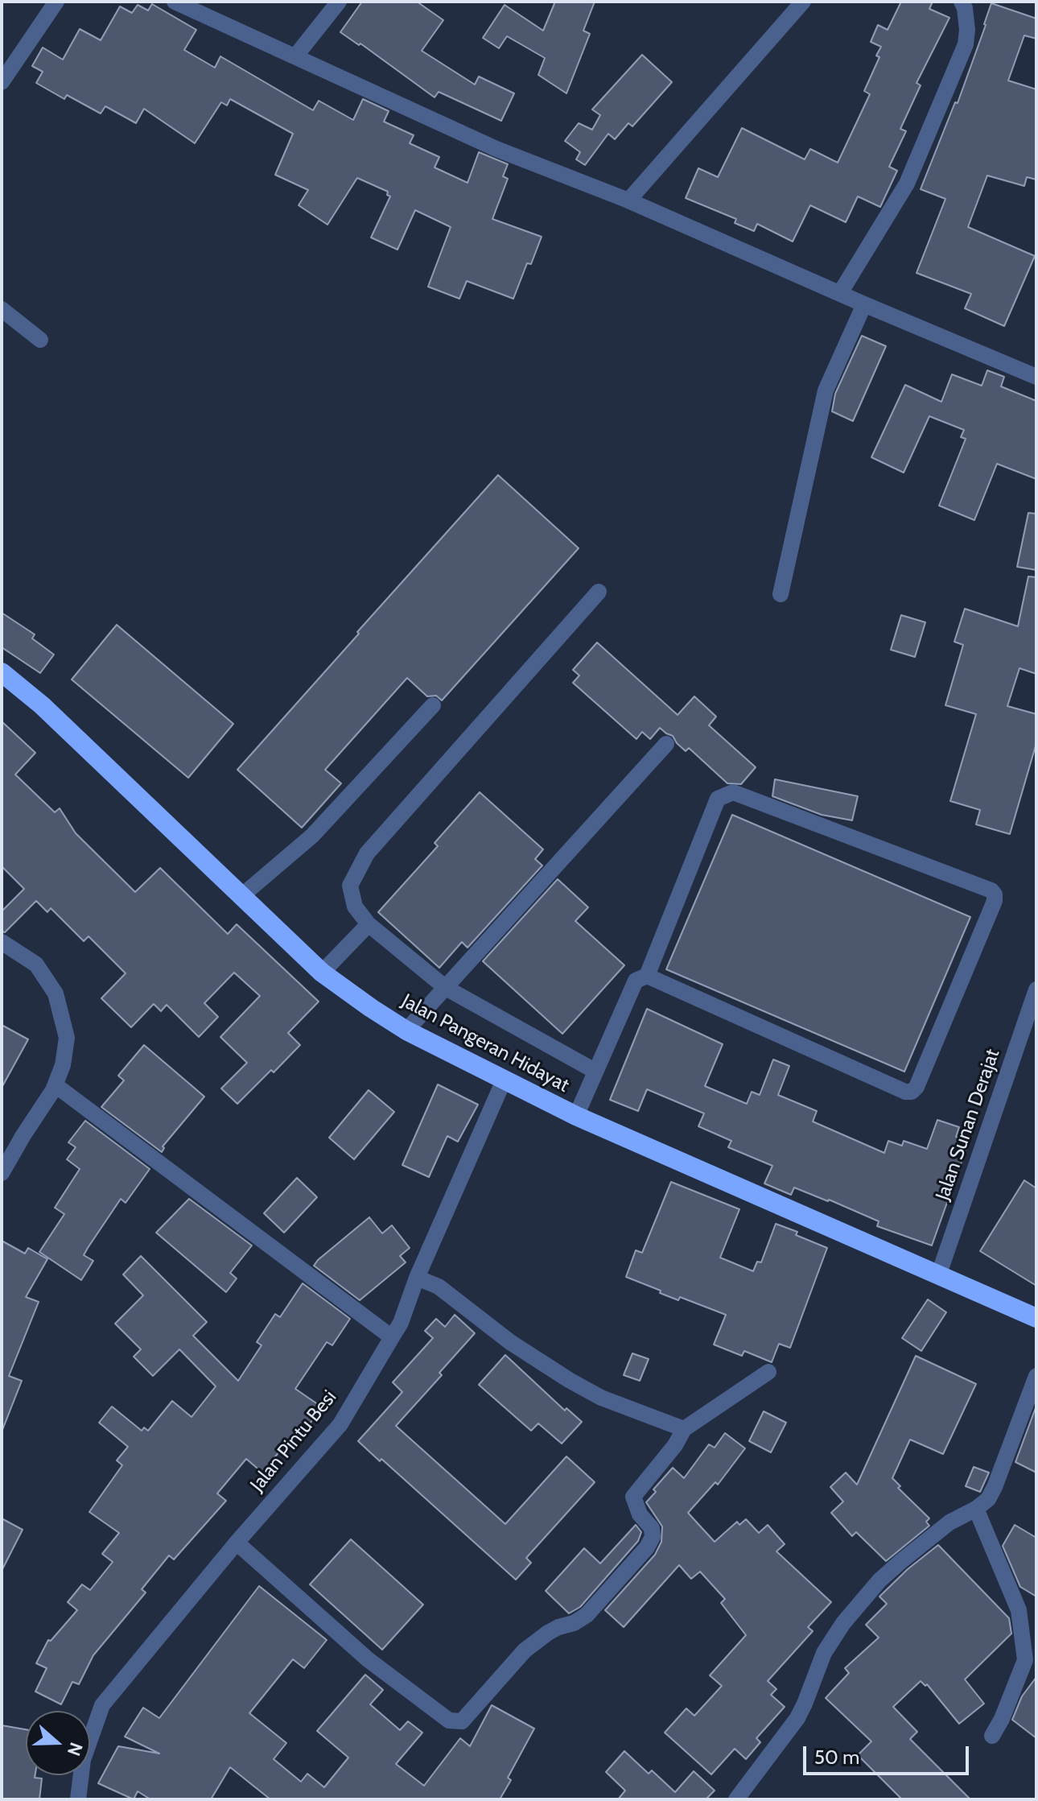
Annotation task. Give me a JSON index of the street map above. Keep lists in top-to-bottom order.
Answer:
{
  "streets": {
    "highway": ["Jalan Pangeran Hidayat"],
    "street": ["Jalan Sunan Derajat", "Jalan Pintu Besi"]
  },
  "crossings": [
    ["Jalan Pangeran Hidayat", "Jalan Sunan Derajat"],
    ["Jalan Pangeran Hidayat", "Jalan Pintu Besi"]
  ],
  "scale_bar": "50 m",
  "north": "right"
}
